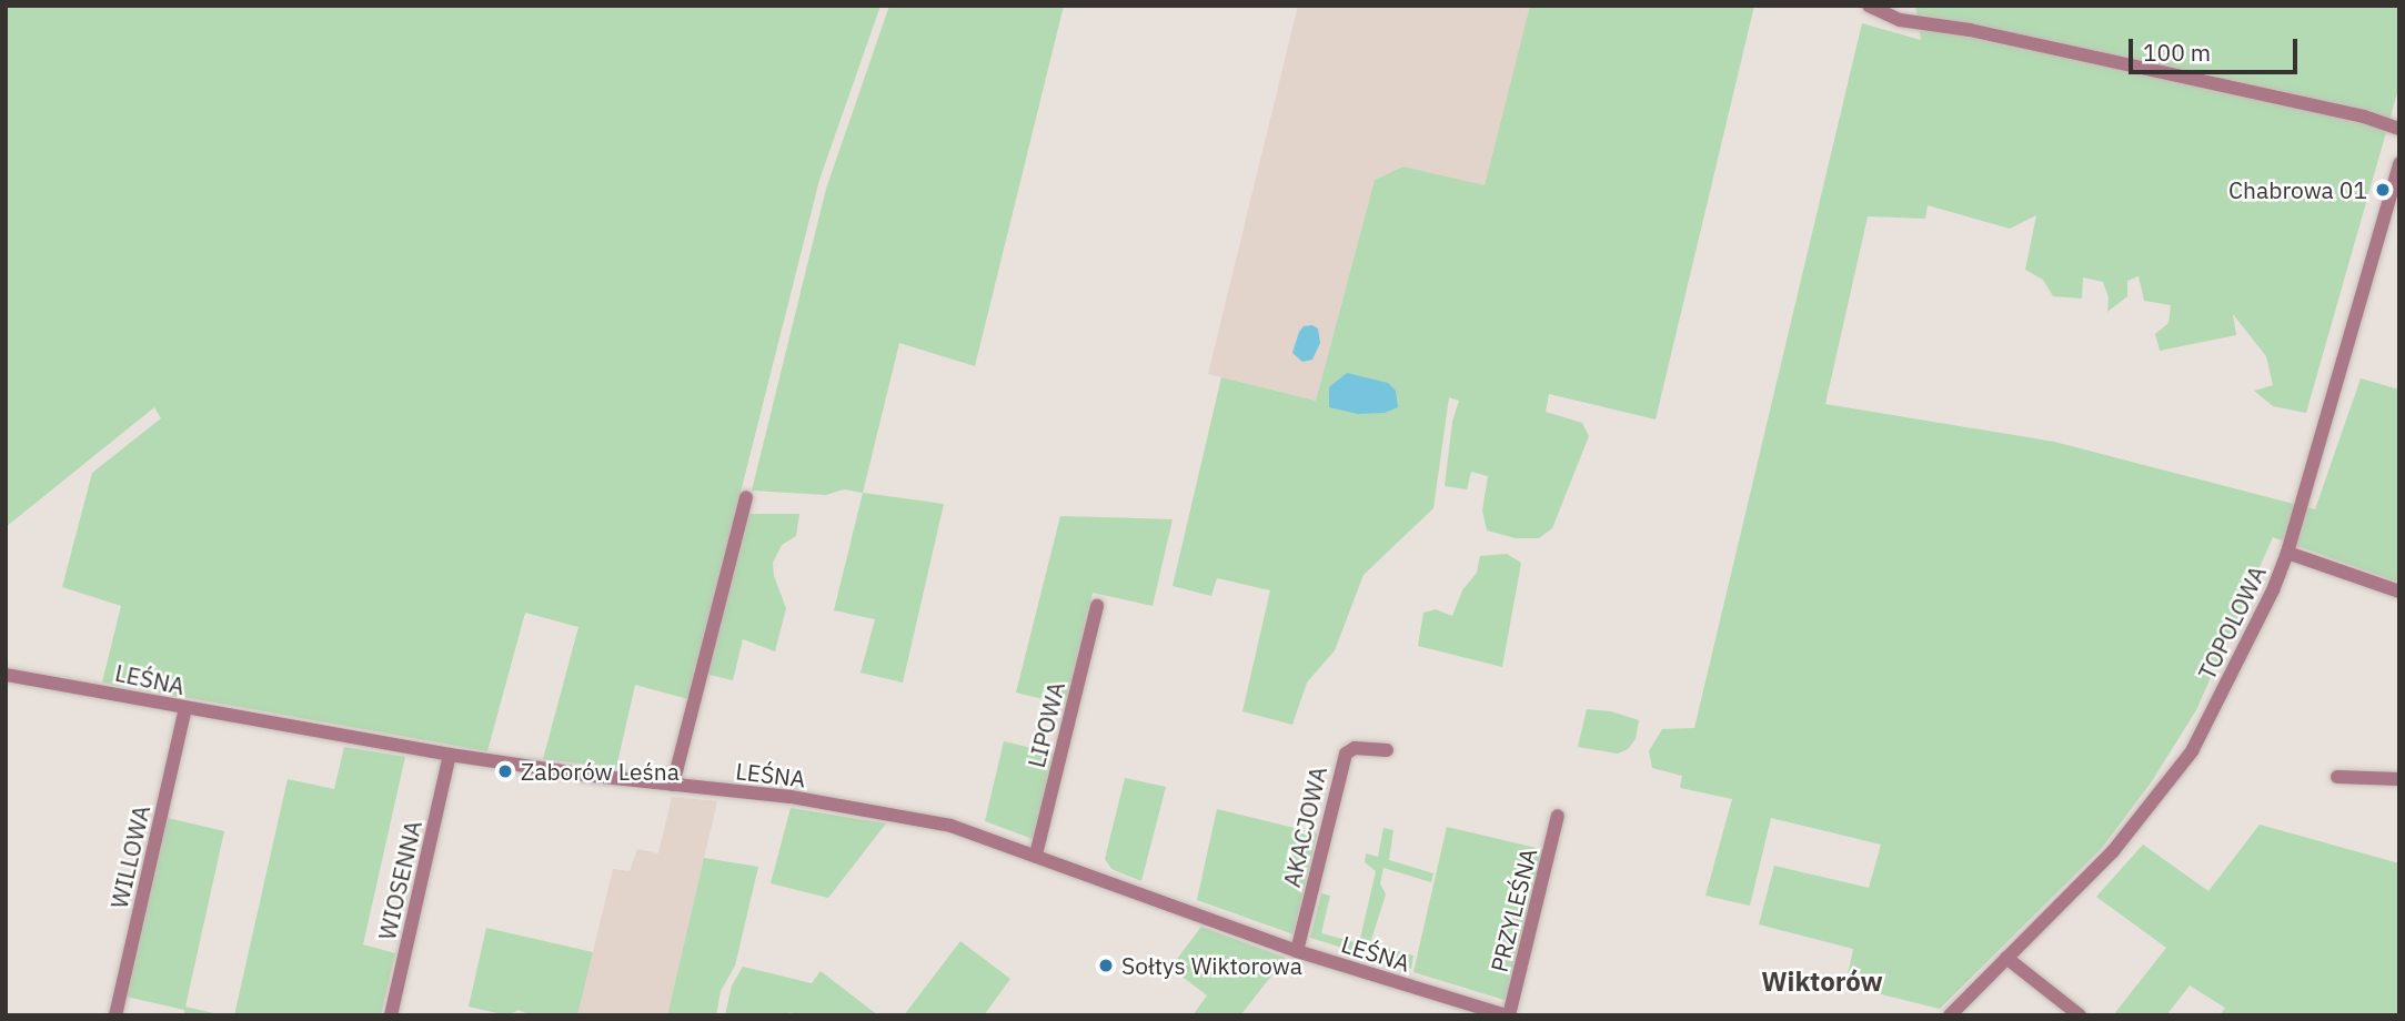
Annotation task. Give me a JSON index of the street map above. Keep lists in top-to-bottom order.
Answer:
{
  "streets": {
    "street": [
      "TOPOLOWA",
      "LEŚNA",
      "LIPOWA",
      "AKACJOWA",
      "WILLOWA",
      "WIOSENNA",
      "PRZYLEŚNA"
    ]
  },
  "crossings": [
    ["LEŚNA", "LIPOWA"],
    ["LEŚNA", "AKACJOWA"],
    ["LEŚNA", "WILLOWA"],
    ["LEŚNA", "WIOSENNA"],
    ["LEŚNA", "PRZYLEŚNA"]
  ],
  "districts": ["Wiktorów"],
  "places": ["Chabrowa 01", "Zaborów Leśna", "Sołtys Wiktorowa"],
  "scale_bar": "100 m"
}
